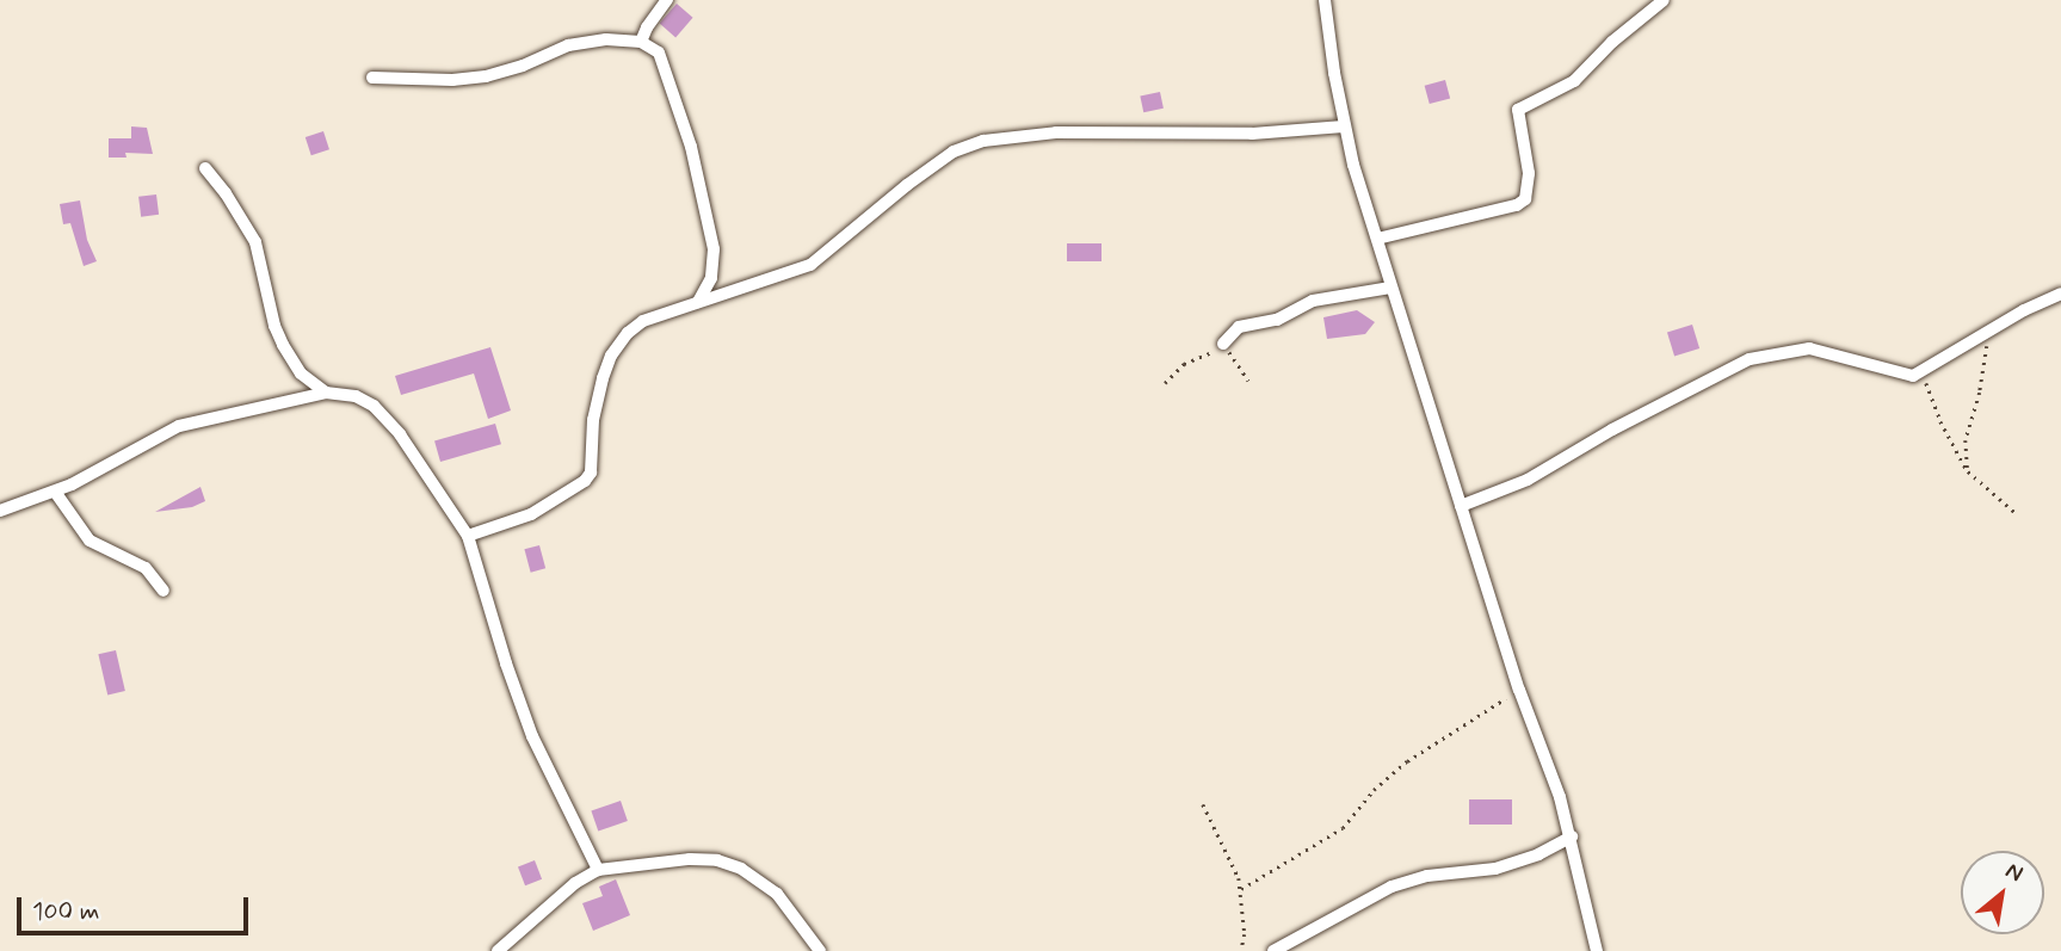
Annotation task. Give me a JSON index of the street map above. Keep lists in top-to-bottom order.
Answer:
{
  "scale_bar": "100 m",
  "north": "top right"
}
